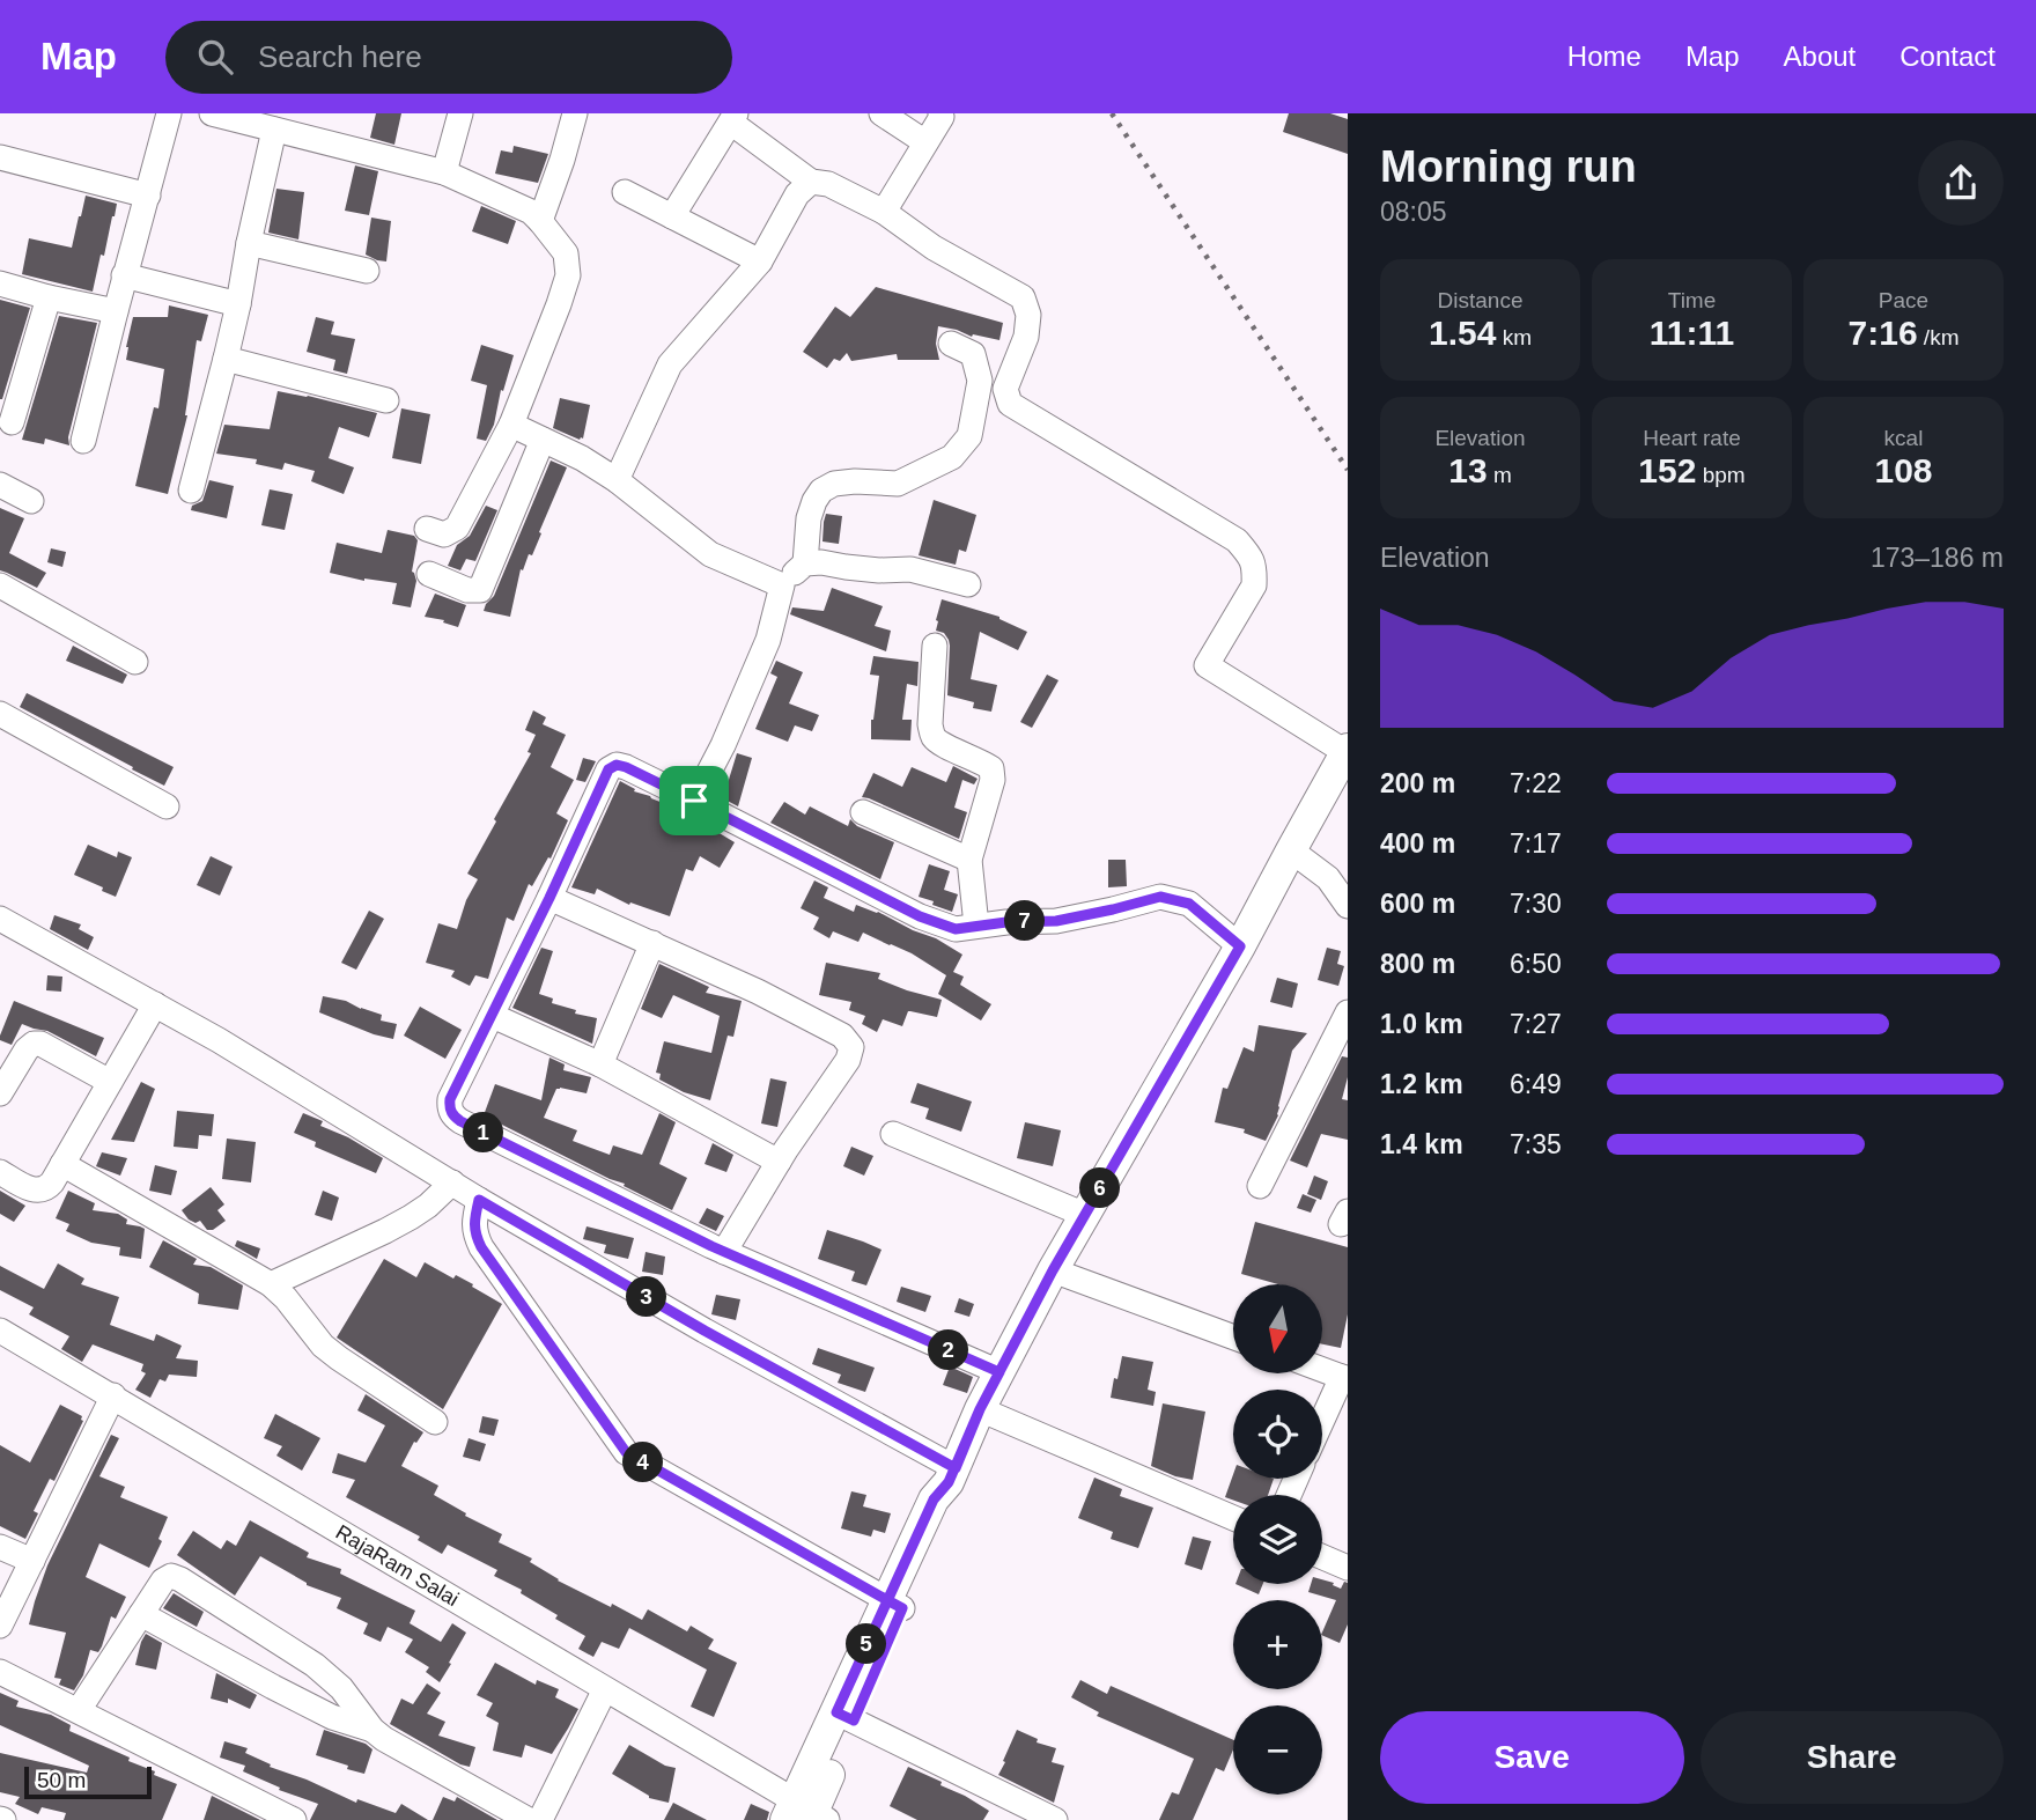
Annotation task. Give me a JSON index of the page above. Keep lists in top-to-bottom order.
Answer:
{
  "streets": {
    "street": ["RajaRam Salai"]
  },
  "scale_bar": "50 m",
  "north": "bottom",
  "page": {
    "header": "Map",
    "search": "Search here",
    "nav": [
      "Home",
      "Map",
      "About",
      "Contact"
    ],
    "heading": ["Morning run", "08:05"],
    "stats": [
      ["Distance", "1.54 km"],
      ["Time", "11:11"],
      ["Pace", "7:16 /km"],
      ["Elevation", "13 m"],
      ["Heart rate", "152 bpm"],
      ["kcal", "108"]
    ],
    "chart": ["Elevation", "173–186 m"],
    "list": [
      {
        "name": "200 m",
        "note": "7:22"
      },
      {
        "name": "400 m",
        "note": "7:17"
      },
      {
        "name": "600 m",
        "note": "7:30"
      },
      {
        "name": "800 m",
        "note": "6:50"
      },
      {
        "name": "1.0 km",
        "note": "7:27"
      },
      {
        "name": "1.2 km",
        "note": "6:49"
      },
      {
        "name": "1.4 km",
        "note": "7:35"
      }
    ],
    "pins": [
      "7",
      "1",
      "6",
      "3",
      "2",
      "4",
      "5"
    ],
    "map_buttons": ["+", "−"],
    "buttons": ["Save", "Share"],
    "scale": "50 m"
  }
}
